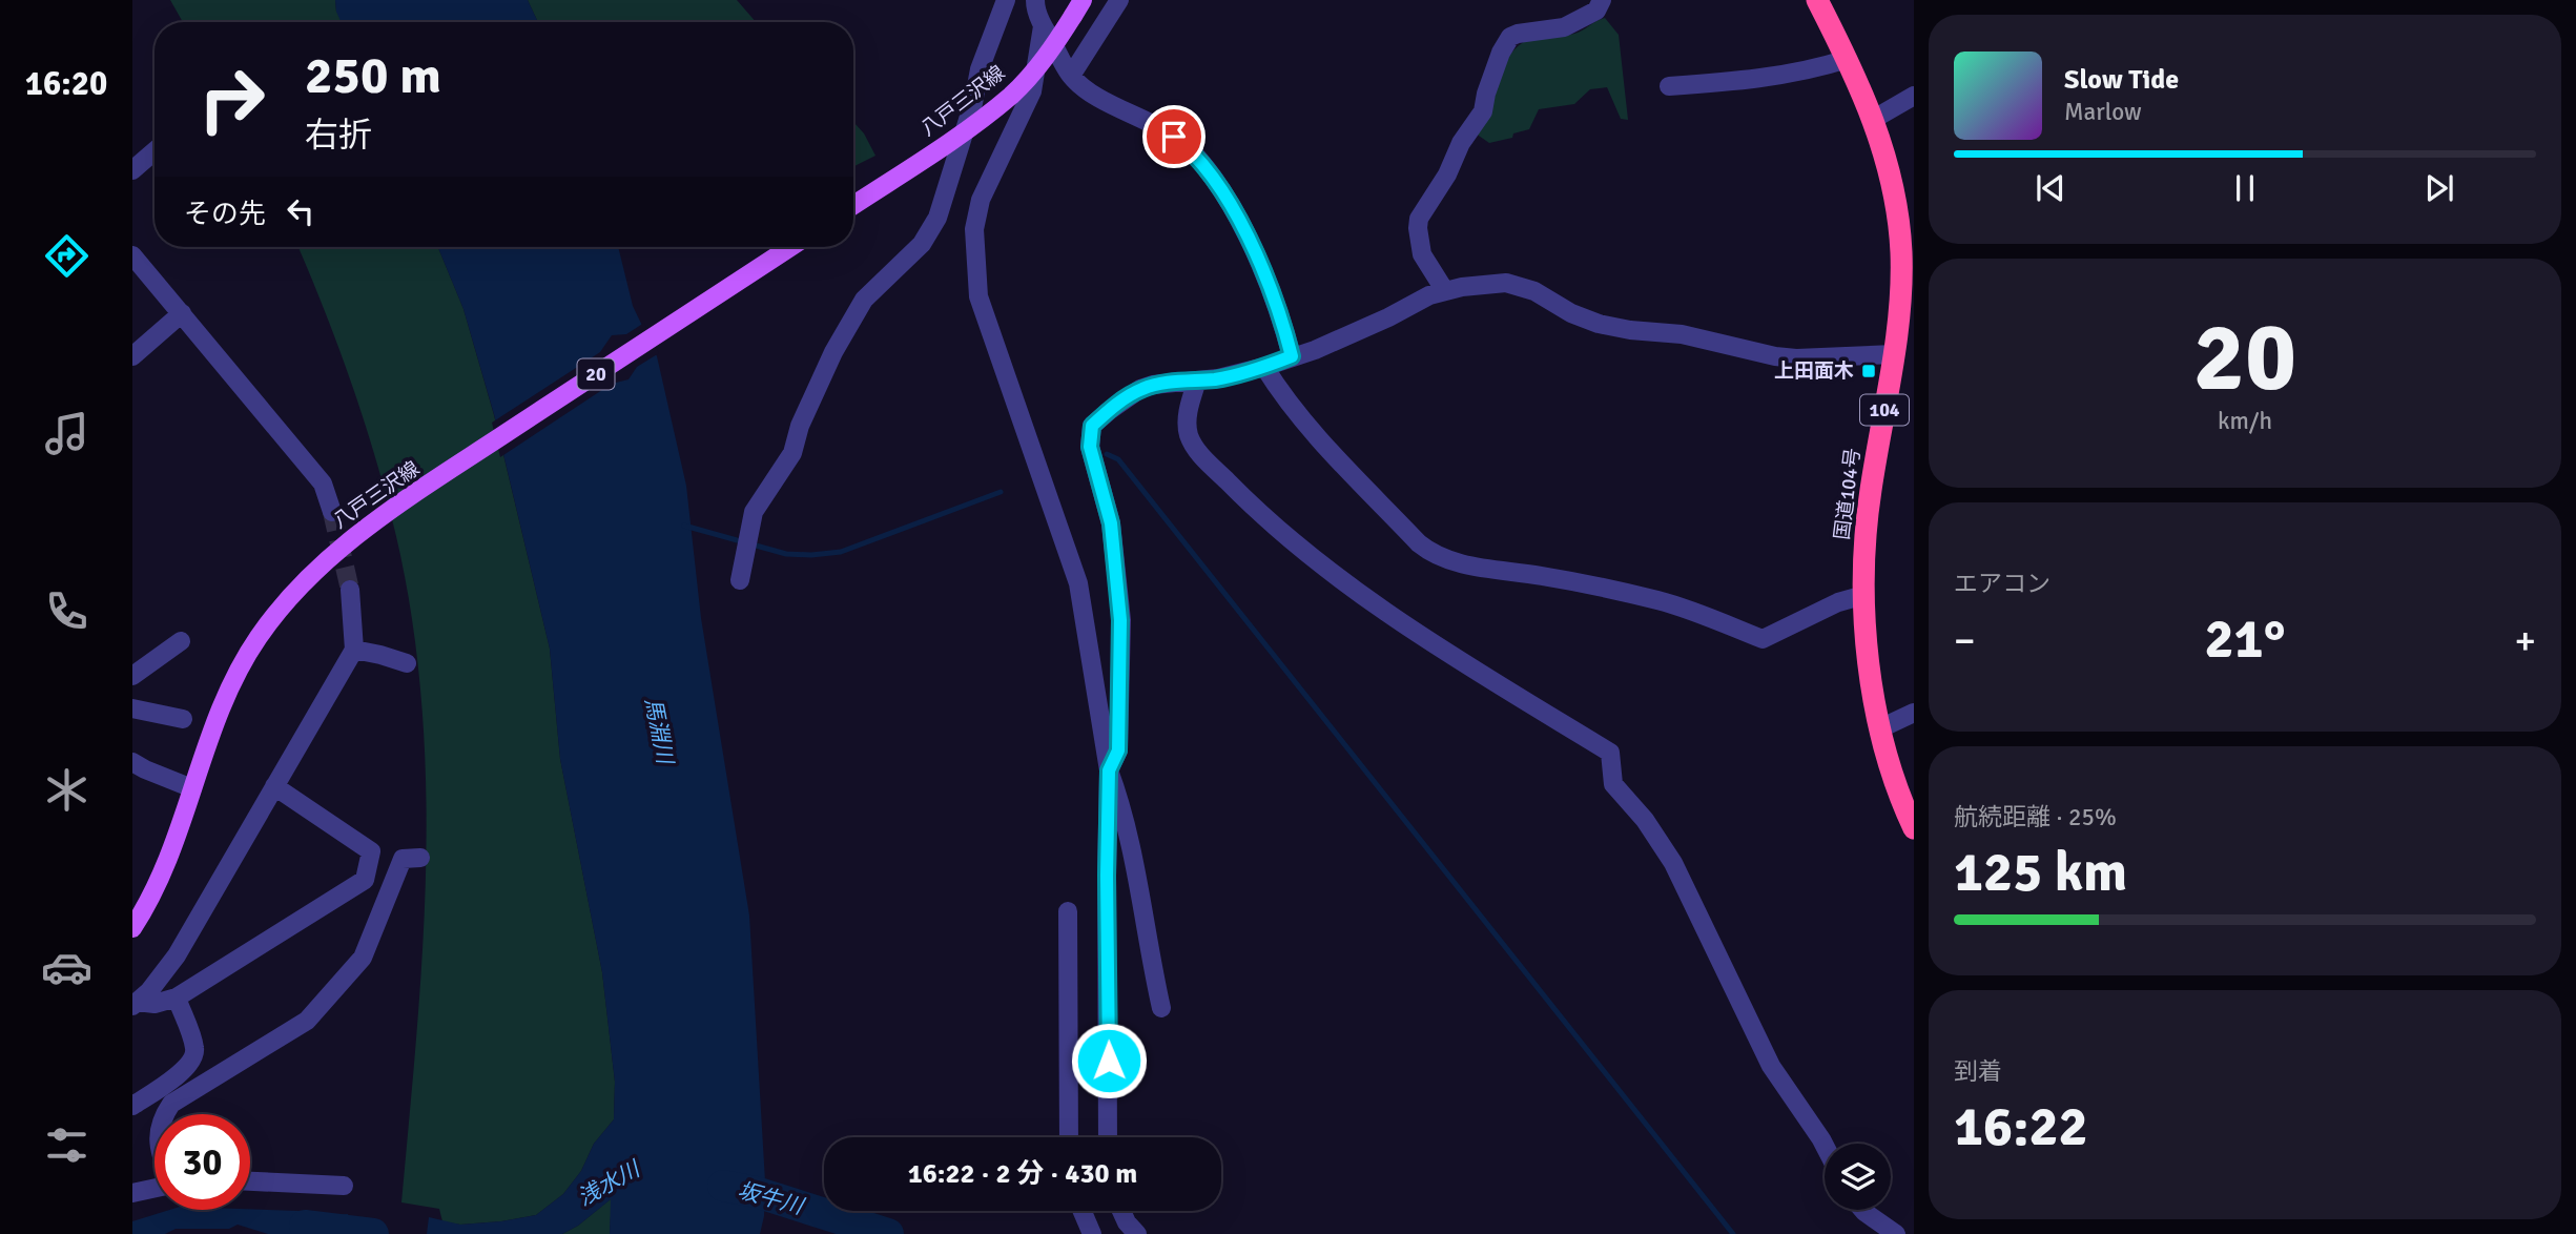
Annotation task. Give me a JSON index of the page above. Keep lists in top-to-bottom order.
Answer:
{
  "streets": {
    "highway": ["104", "国道104号"],
    "main road": ["八戸三沢線", "20"]
  },
  "water": ["馬淵川", "浅水川", "坂牛川"],
  "places": {
    "transit": ["上田面木"]
  },
  "page": {
    "tabs": "16:20",
    "turn": ["250 m", "右折"],
    "song": ["Slow Tide", "Marlow"],
    "then": "その先",
    "tile": [
      ["20", "km/h"],
      "エアコン",
      ["航続距離 · 25%", "125 km"],
      ["到着", "16:22"]
    ],
    "heat": ["−", "21°", "+"],
    "limit": "30",
    "trip": "16:22 · 2 分 · 430 m"
  }
}
